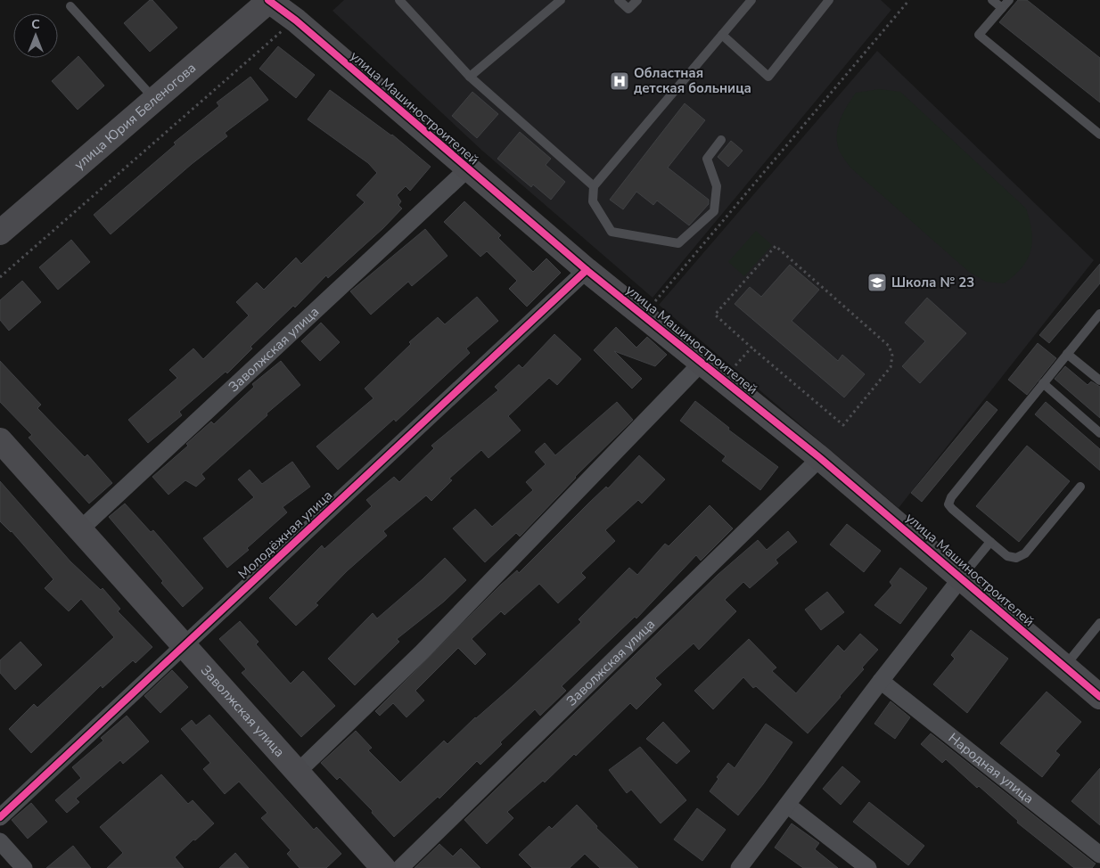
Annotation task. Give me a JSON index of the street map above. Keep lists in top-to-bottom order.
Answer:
{
  "streets": {
    "street": [
      "улица Машиностроителей",
      "улица Юрия Беленогова",
      "Заволжская улица",
      "Молодёжная улица",
      "Народная улица"
    ]
  },
  "crossings": [
    ["улица Машиностроителей", "улица Юрия Беленогова"],
    ["улица Машиностроителей", "Заволжская улица"],
    ["улица Машиностроителей", "Молодёжная улица"],
    ["Заволжская улица", "Молодёжная улица"]
  ],
  "places": {
    "hospital": ["Областная детская больница"],
    "school or university": ["Школа № 23"]
  },
  "north": "top"
}
